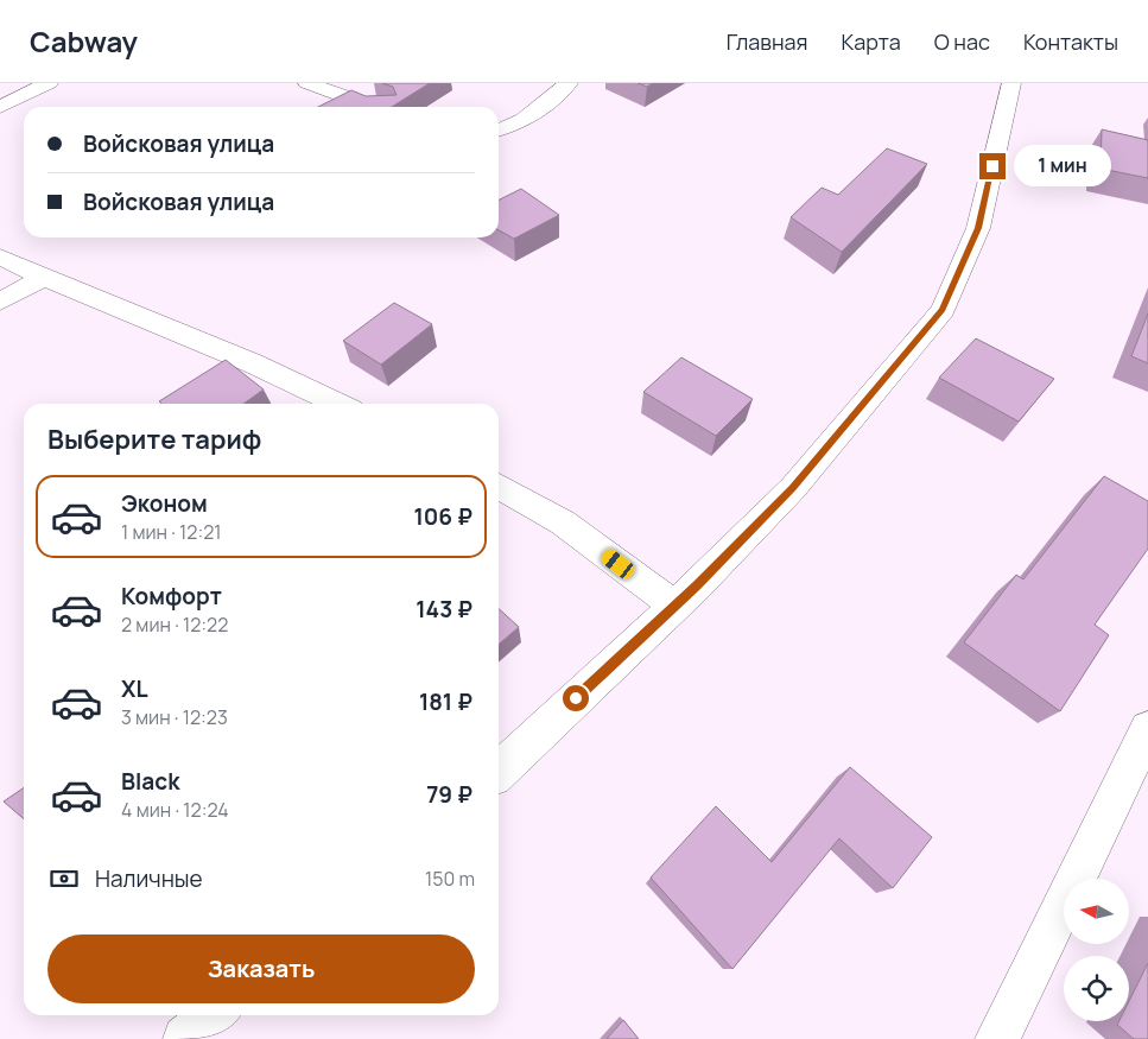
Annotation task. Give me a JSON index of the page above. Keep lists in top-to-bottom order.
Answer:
{
  "north": "left",
  "page": {
    "header": "Cabway",
    "nav": [
      "Главная",
      "Карта",
      "О нас",
      "Контакты"
    ],
    "banner": ["Войсковая улица", "Войсковая улица"],
    "bubble": "1 мин",
    "heading": "Выберите тариф",
    "list": [
      {
        "name": "Эконом",
        "note": "1 мин · 12:21",
        "value": "106 ₽"
      },
      {
        "name": "Комфорт",
        "note": "2 мин · 12:22",
        "value": "143 ₽"
      },
      {
        "name": "XL",
        "note": "3 мин · 12:23",
        "value": "181 ₽"
      },
      {
        "name": "Black",
        "note": "4 мин · 12:24",
        "value": "79 ₽"
      }
    ],
    "pay": ["Наличные", "150 m"],
    "buttons": "Заказать"
  }
}
